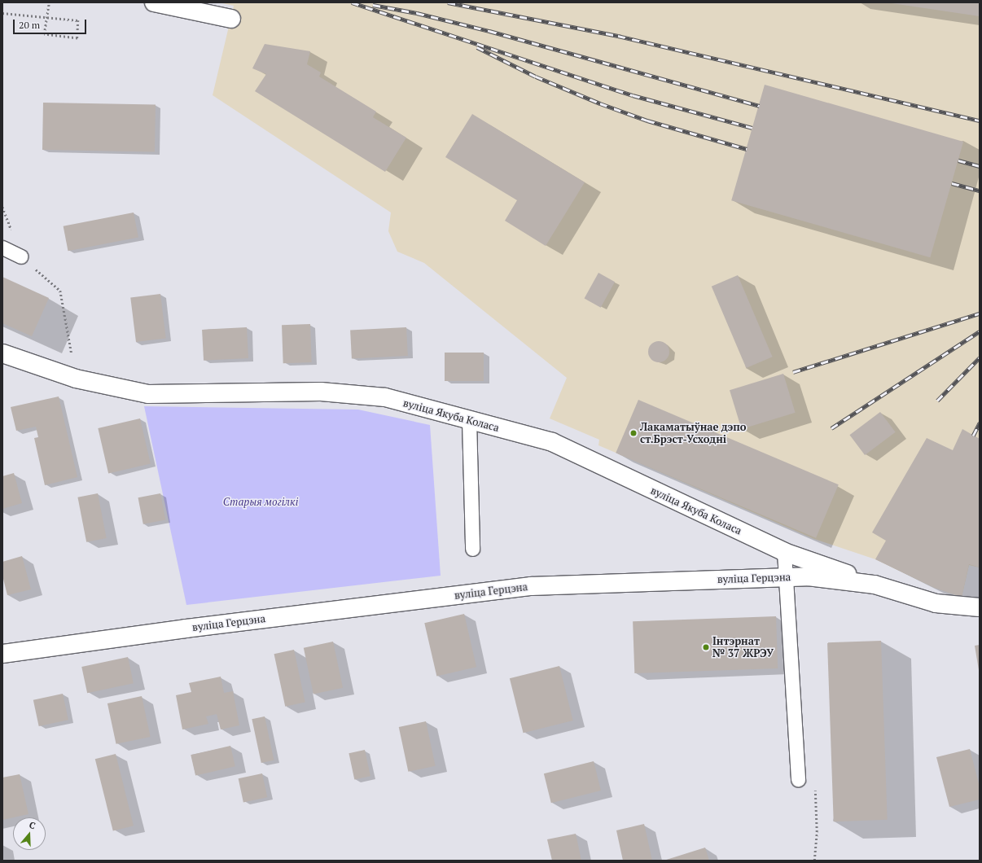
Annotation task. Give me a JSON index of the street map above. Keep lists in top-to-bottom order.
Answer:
{
  "streets": {
    "street": ["вуліца Якуба Коласа", "вуліца Герцэна"]
  },
  "crossings": [
    ["вуліца Якуба Коласа", "вуліца Герцэна"]
  ],
  "parks": ["Старыя могілкі"],
  "places": ["Лакаматыўнае дэпо ст.Брэст-Усходні", "Інтэрнат № 37 ЖРЭУ"],
  "scale_bar": "20 m",
  "north": "top"
}
